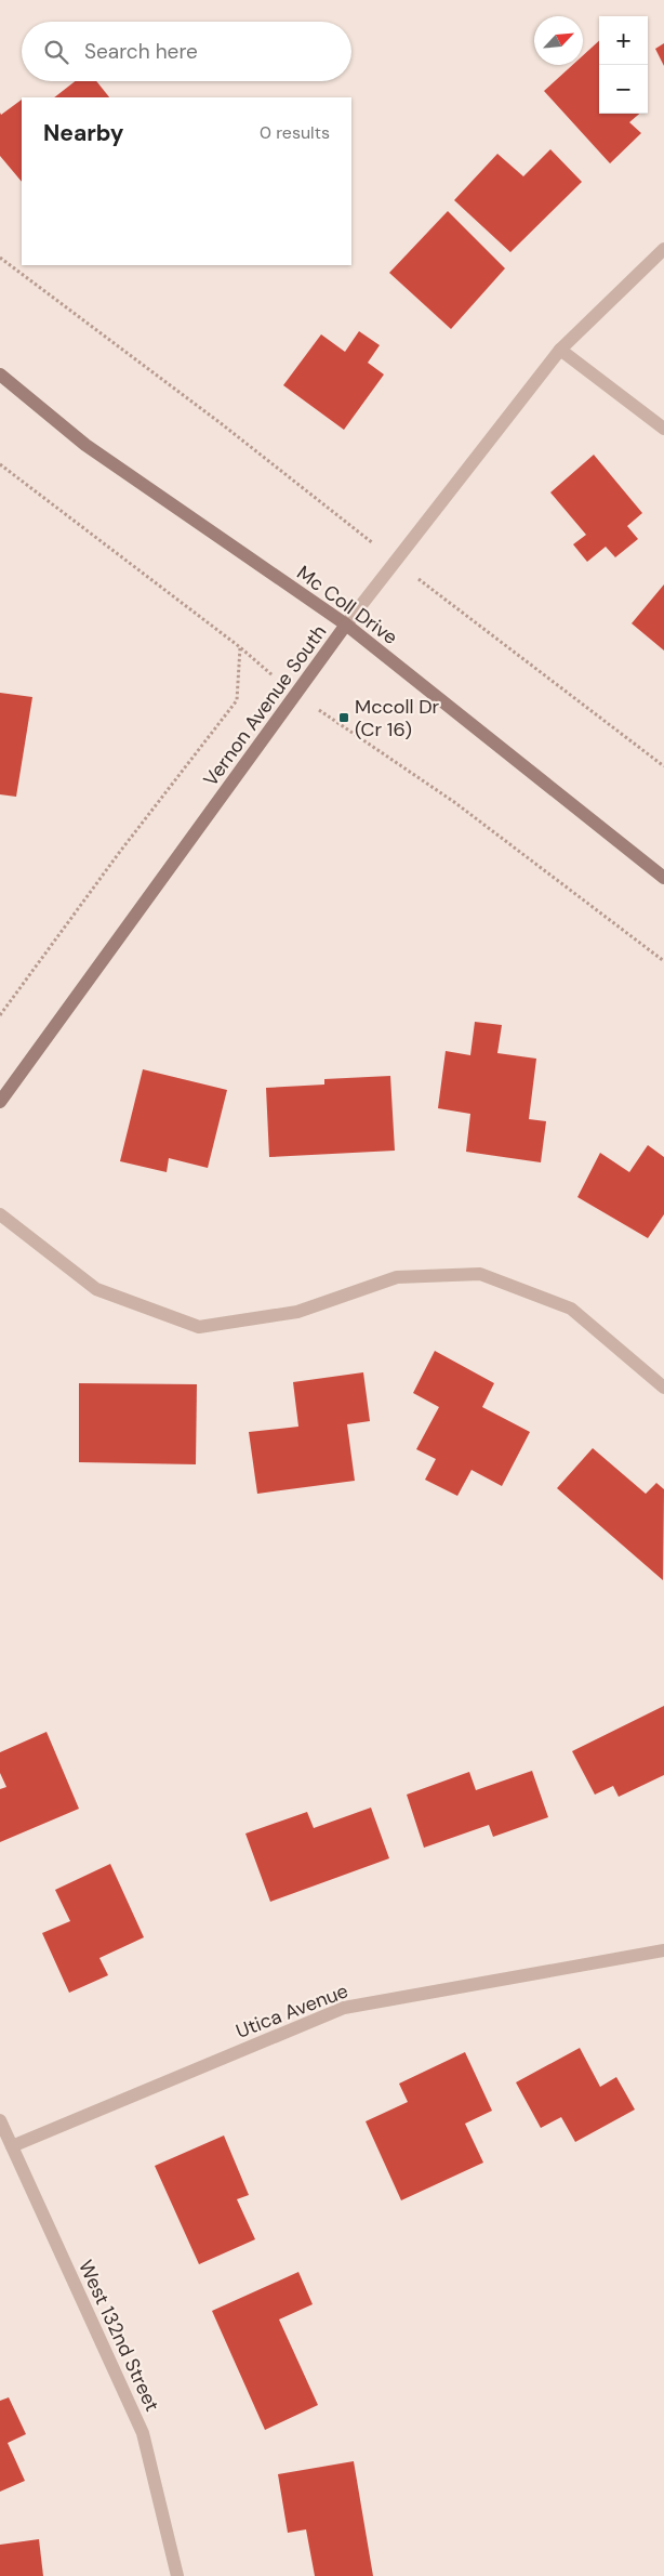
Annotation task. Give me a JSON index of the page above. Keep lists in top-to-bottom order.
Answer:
{
  "streets": {
    "main road": ["Mc Coll Drive", "Vernon Avenue South"],
    "street": ["Utica Avenue", "West 132nd Street"]
  },
  "crossings": [
    ["Mc Coll Drive", "Vernon Avenue South"],
    ["Utica Avenue", "West 132nd Street"]
  ],
  "places": {
    "transit": ["Mccoll Dr (Cr 16)"]
  },
  "north": "top right",
  "page": {
    "map_buttons": ["+", "−"],
    "search": "Search here",
    "heading": ["Nearby", "0 results"]
  }
}
